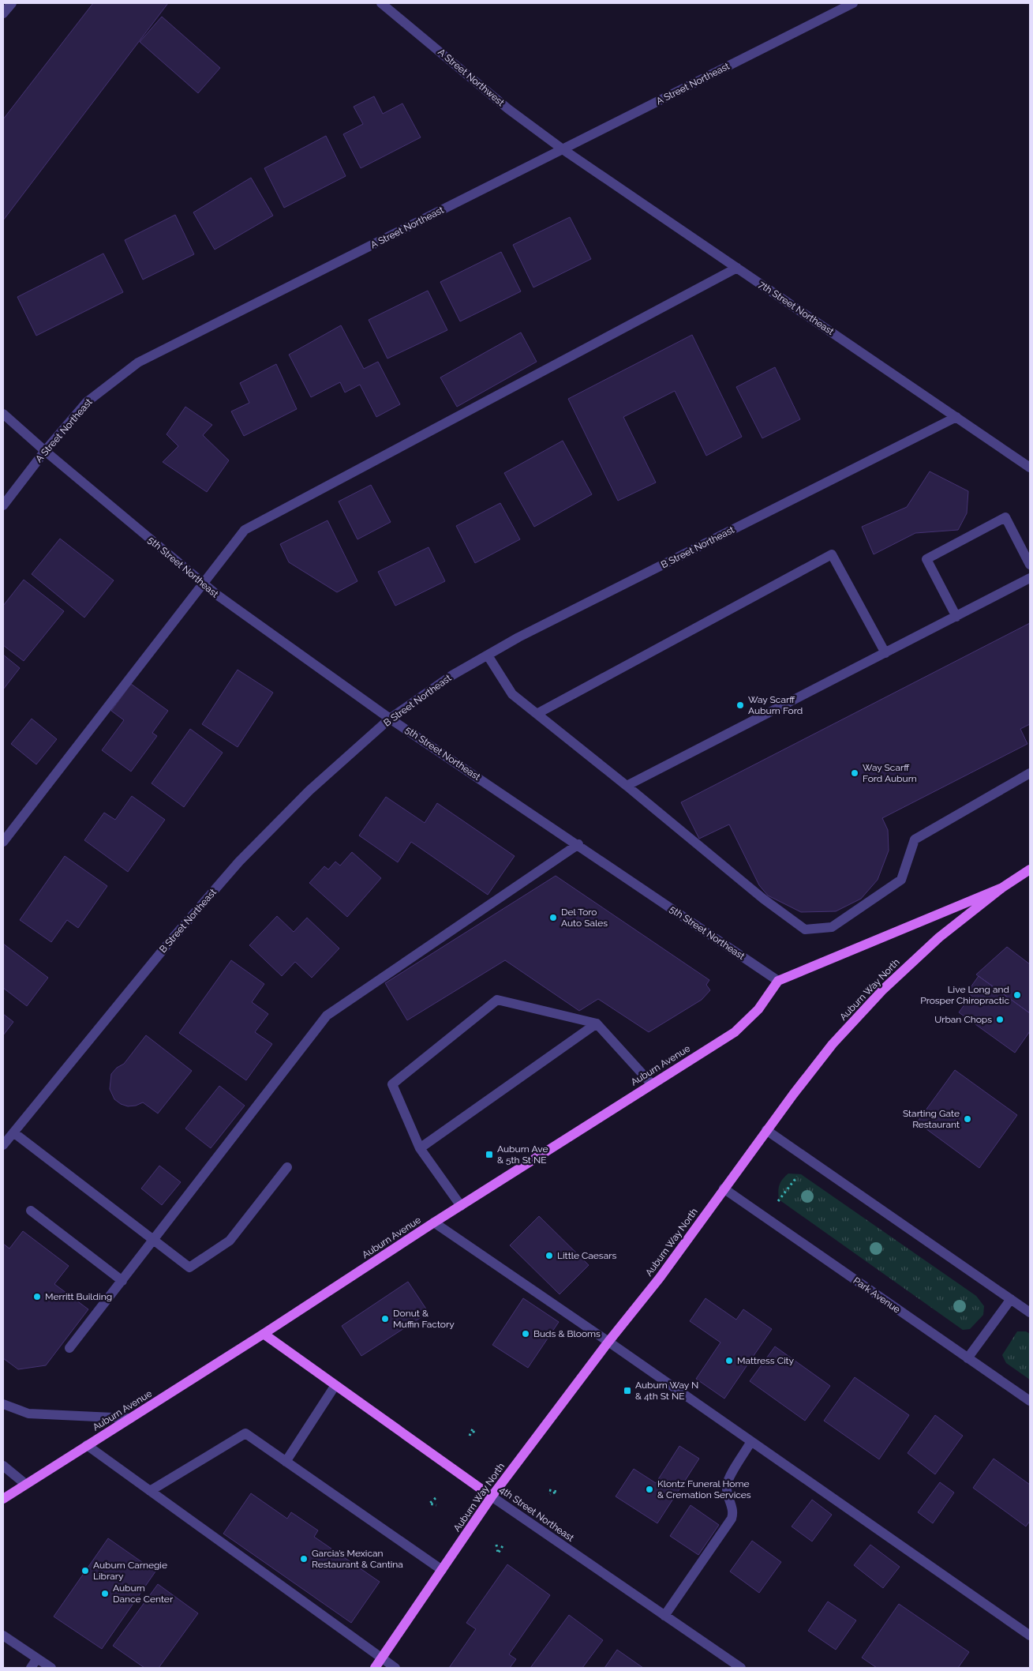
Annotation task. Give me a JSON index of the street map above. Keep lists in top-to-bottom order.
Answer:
{
  "streets": {
    "main road": ["Auburn Way North", "Auburn Avenue", "4th Street Northeast"],
    "street": [
      "A Street Northwest",
      "A Street Northeast",
      "7th Street Northeast",
      "B Street Northeast",
      "5th Street Northeast",
      "Park Avenue"
    ]
  },
  "crossings": [
    ["A Street Northwest", "A Street Northeast"],
    ["A Street Northwest", "7th Street Northeast"],
    ["A Street Northeast", "7th Street Northeast"],
    ["A Street Northeast", "5th Street Northeast"],
    ["7th Street Northeast", "B Street Northeast"],
    ["B Street Northeast", "5th Street Northeast"],
    ["5th Street Northeast", "Auburn Avenue"],
    ["Auburn Way North", "Park Avenue"],
    ["Auburn Way North", "4th Street Northeast"],
    ["Auburn Avenue", "4th Street Northeast"]
  ],
  "places": {
    "other": [
      "Way Scarff Auburn Ford",
      "Way Scarff Ford Auburn",
      "Del Toro Auto Sales",
      "Live Long and Prosper Chiropractic",
      "Urban Chops",
      "Starting Gate Restaurant",
      "Little Caesars",
      "Merritt Building",
      "Donut & Muffin Factory",
      "Buds & Blooms",
      "Mattress City",
      "Klontz Funeral Home & Cremation Services",
      "Garcia’s Mexican Restaurant & Cantina",
      "Auburn Carnegie Library",
      "Auburn Dance Center"
    ],
    "transit": ["Auburn Ave & 5th St NE", "Auburn Way N & 4th St NE"]
  }
}
